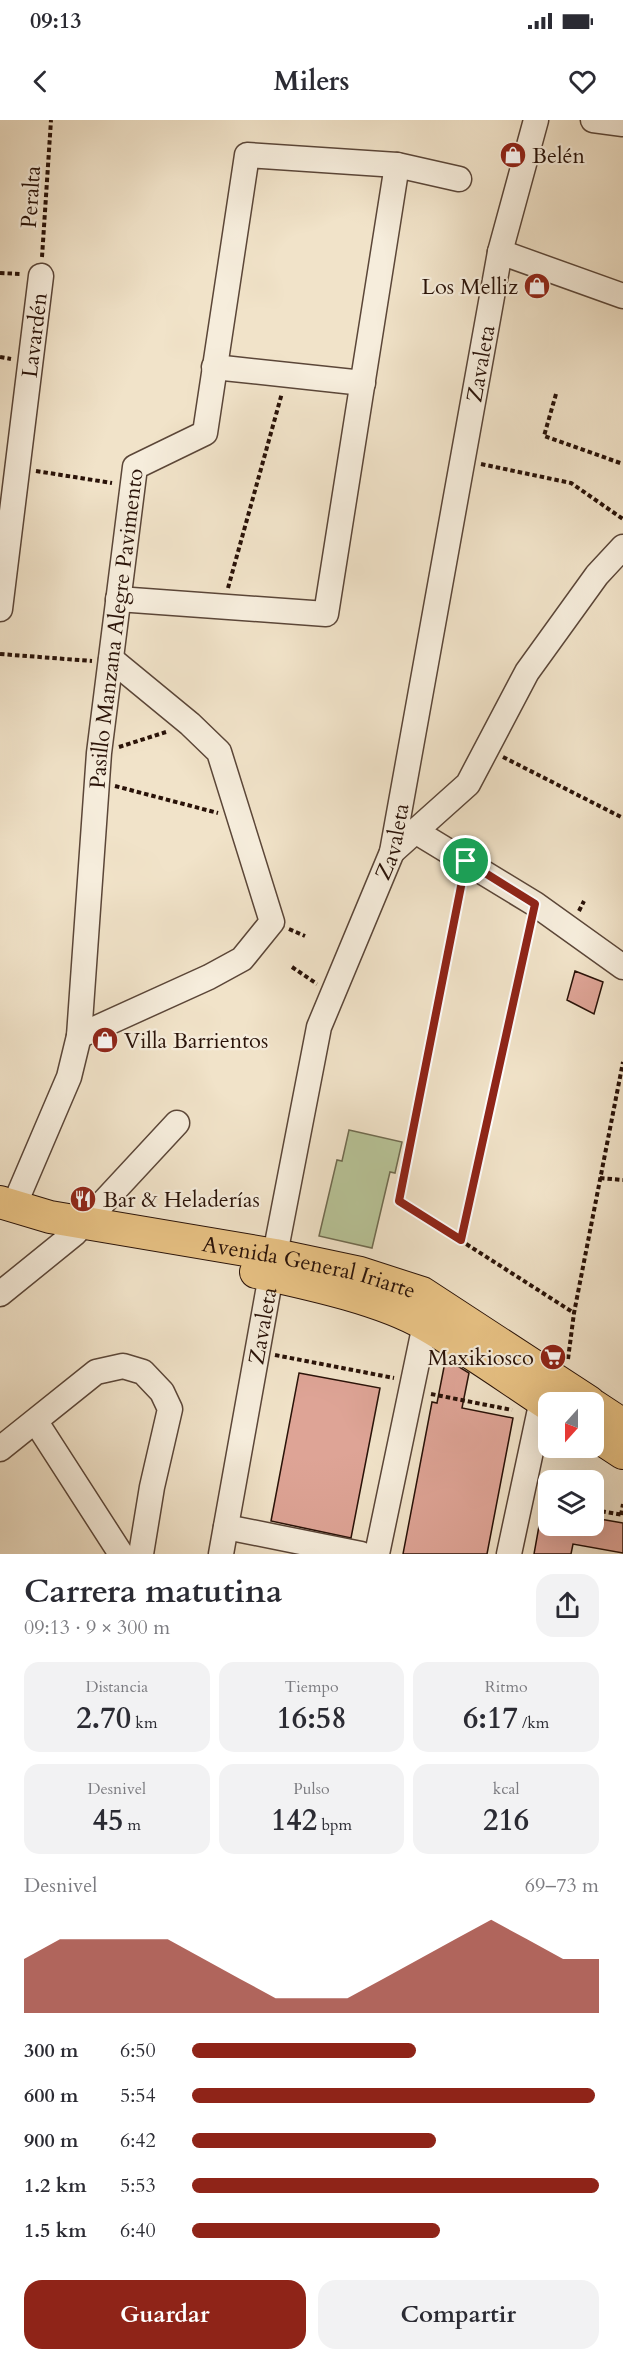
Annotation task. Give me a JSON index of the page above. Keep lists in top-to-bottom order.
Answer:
{
  "streets": {
    "main road": ["Avenida General Iriarte"],
    "street": ["Lavardén", "Zavaleta", "Pasillo Manzana Alegre Pavimento"],
    "path": ["Peralta"]
  },
  "crossings": [
    ["Peralta", "Lavardén"],
    ["Zavaleta", "Avenida General Iriarte"],
    ["Pasillo Manzana Alegre Pavimento", "Avenida General Iriarte"]
  ],
  "places": {
    "shop": ["Belén", "Los Melliz", "Villa Barrientos"],
    "restaurant": ["Bar & Heladerías"],
    "supermarket": ["Maxikiosco"]
  },
  "north": "bottom",
  "page": {
    "status": "09:13",
    "header": "Milers",
    "heading": ["Carrera matutina", "09:13 · 9 × 300 m"],
    "stats": [
      ["Distancia", "2.70 km"],
      ["Tiempo", "16:58"],
      ["Ritmo", "6:17 /km"],
      ["Desnivel", "45 m"],
      ["Pulso", "142 bpm"],
      ["kcal", "216"]
    ],
    "chart": ["Desnivel", "69–73 m"],
    "list": [
      {
        "name": "300 m",
        "note": "6:50"
      },
      {
        "name": "600 m",
        "note": "5:54"
      },
      {
        "name": "900 m",
        "note": "6:42"
      },
      {
        "name": "1.2 km",
        "note": "5:53"
      },
      {
        "name": "1.5 km",
        "note": "6:40"
      }
    ],
    "buttons": ["Guardar", "Compartir"]
  }
}
